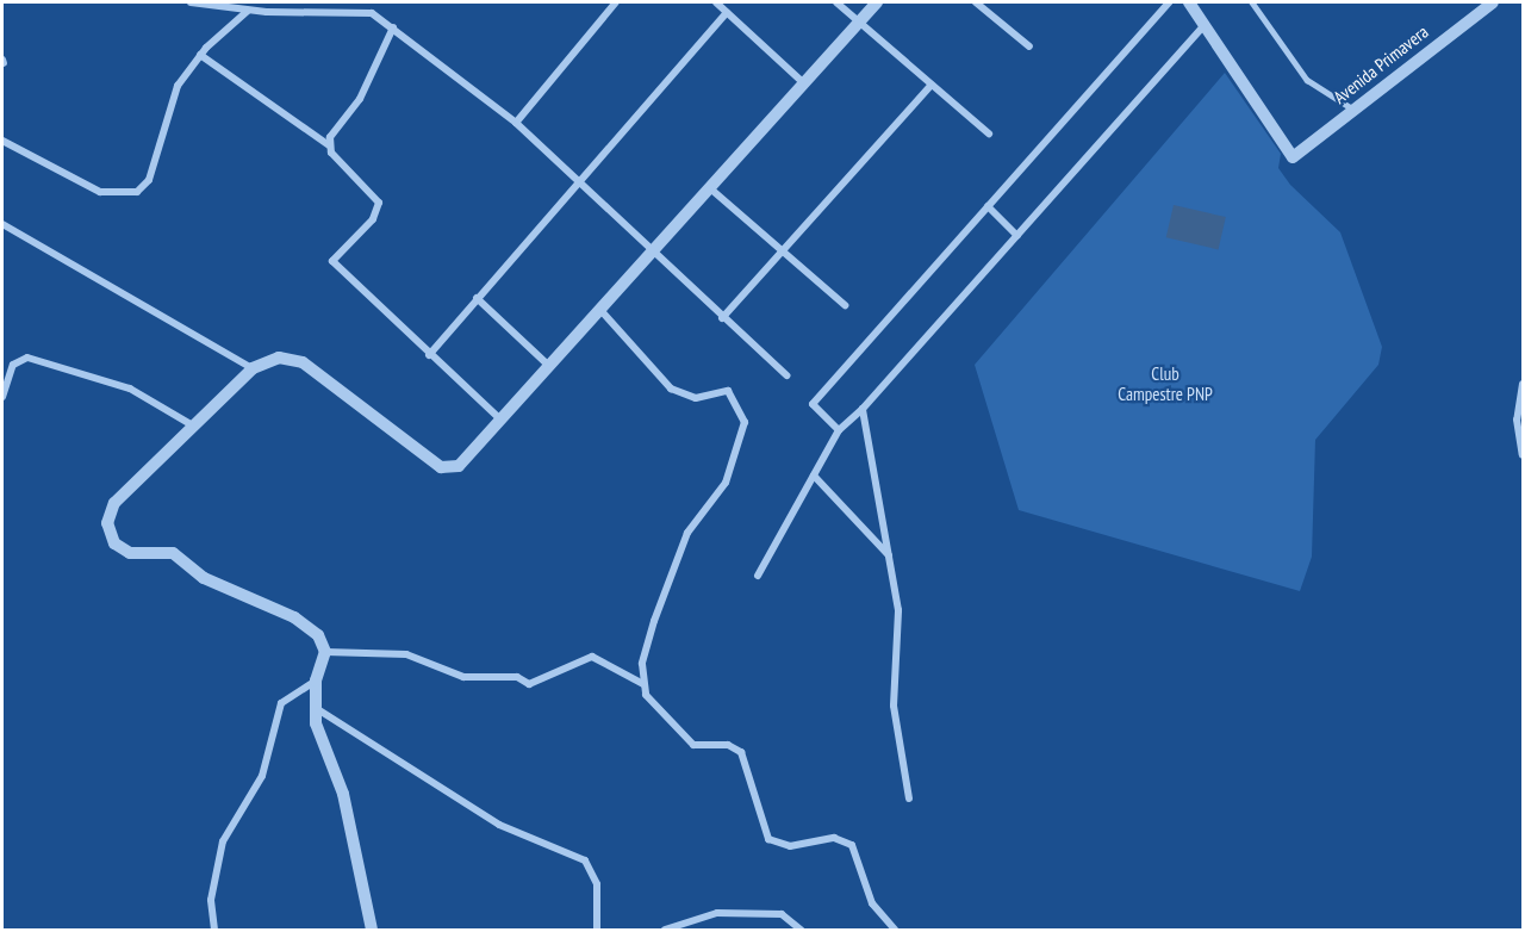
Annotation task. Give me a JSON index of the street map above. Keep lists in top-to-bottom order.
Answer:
{
  "streets": {
    "street": ["Avenida Primavera"]
  },
  "parks": ["Club Campestre PNP"]
}
